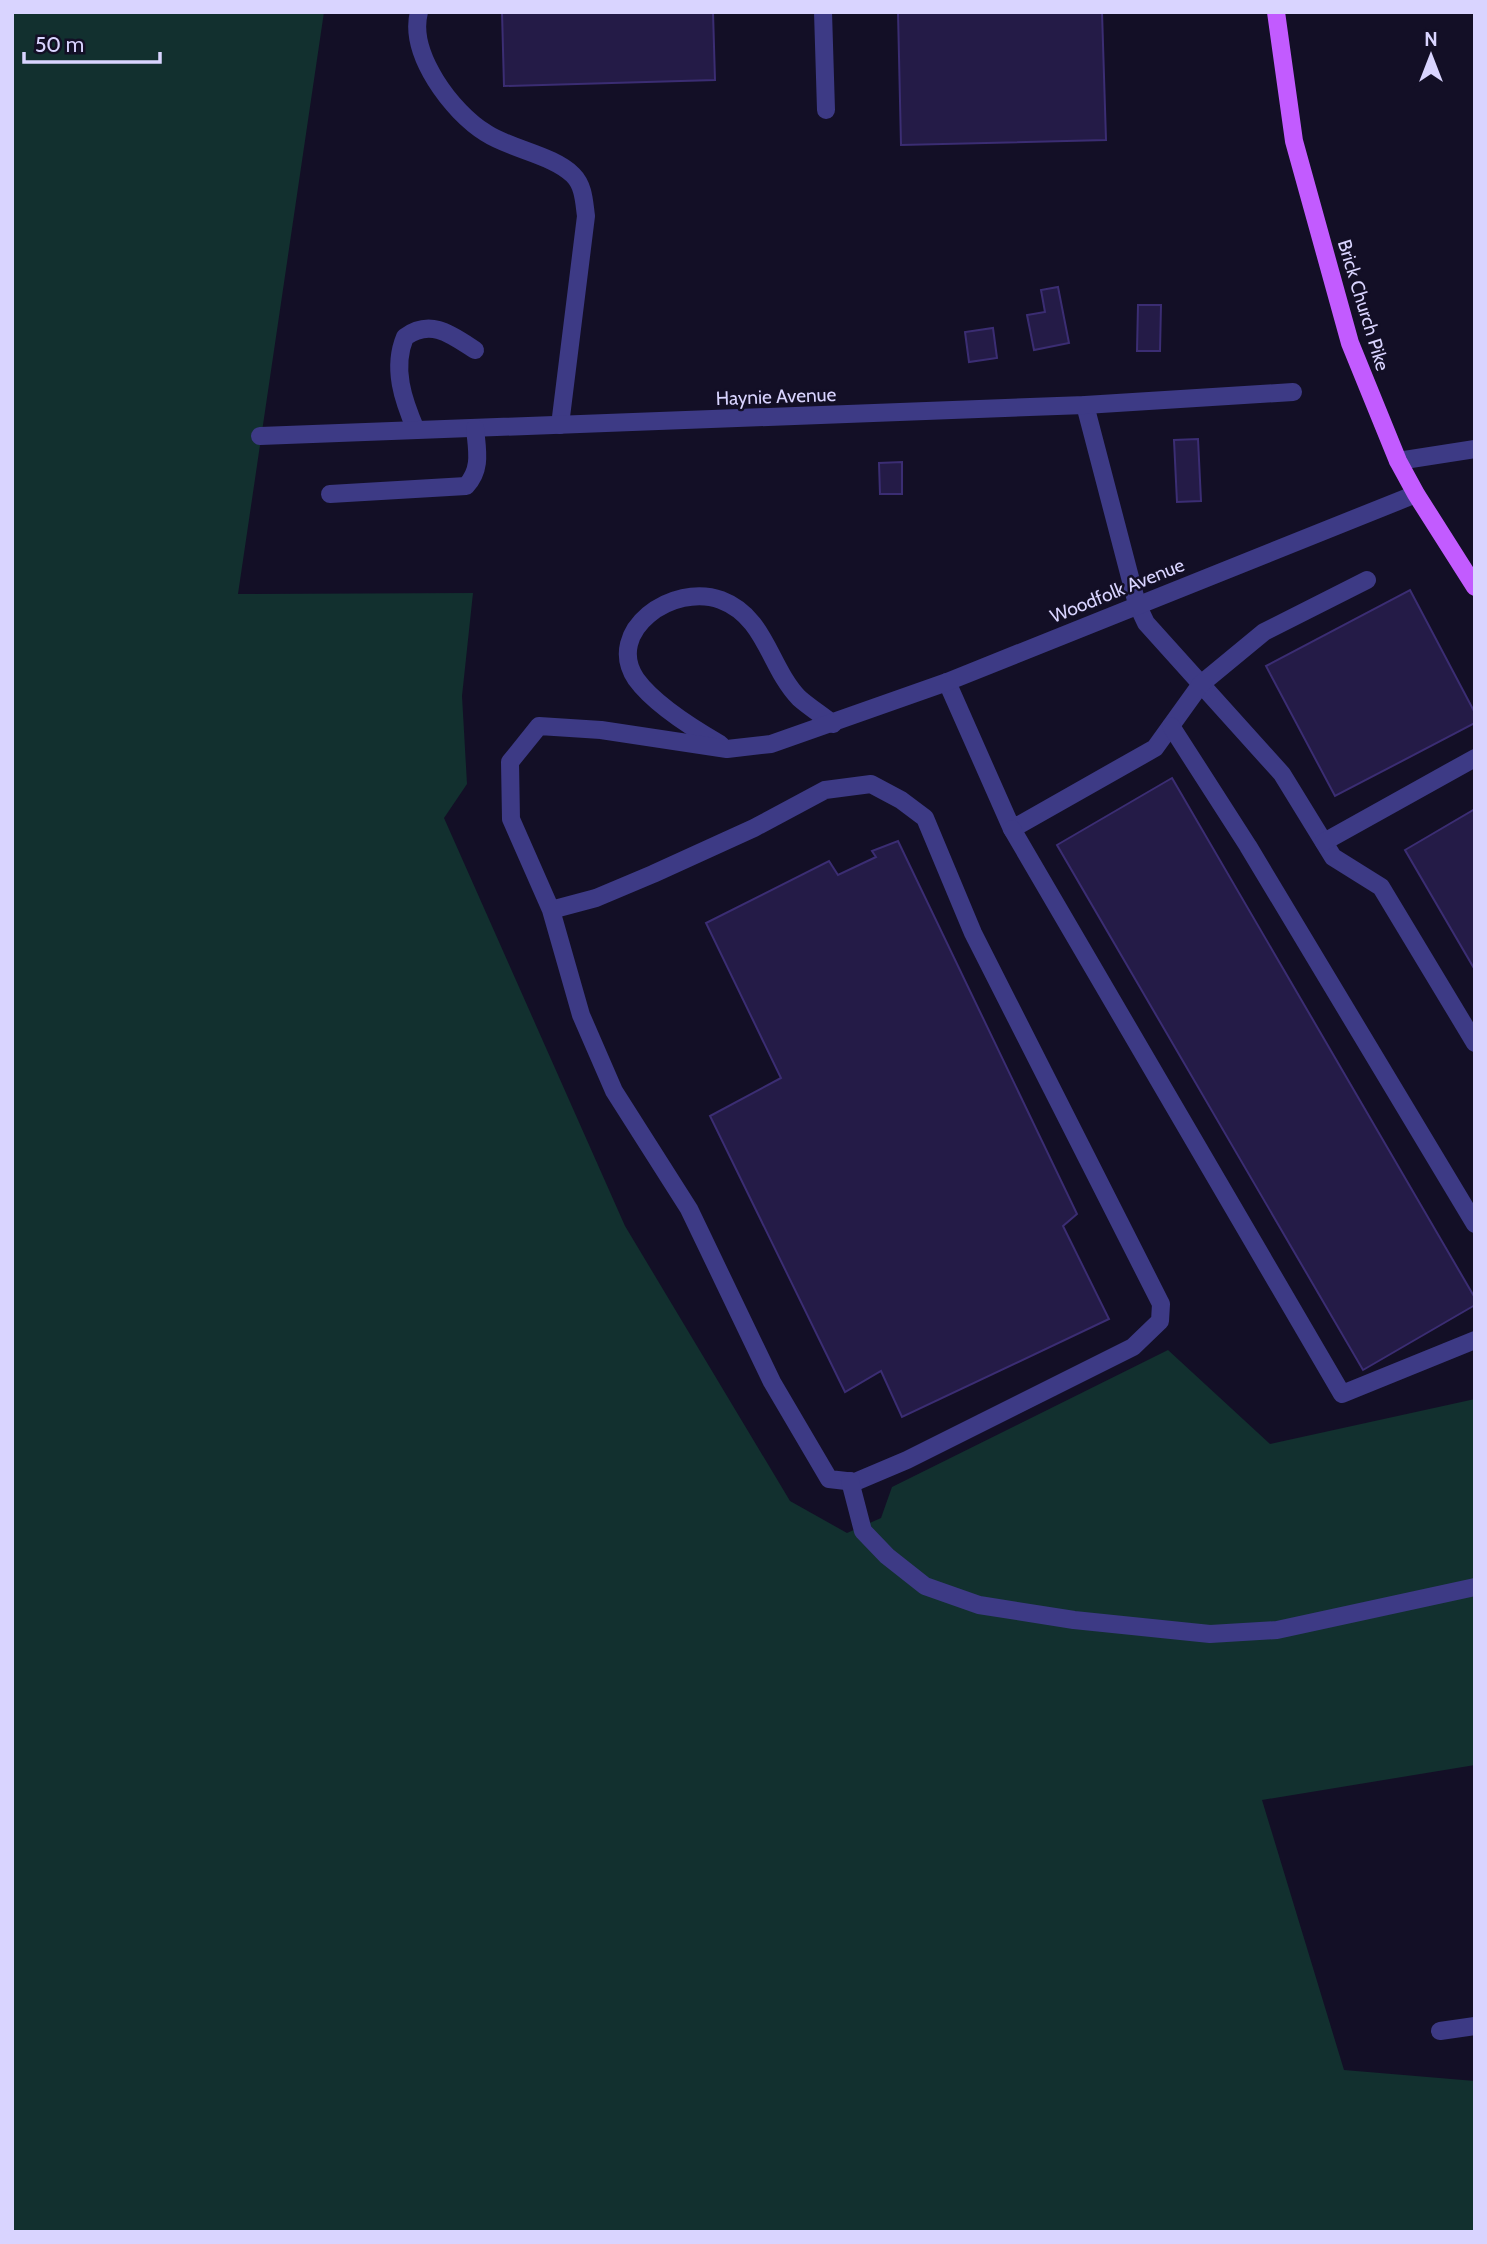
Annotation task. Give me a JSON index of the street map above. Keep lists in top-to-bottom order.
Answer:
{
  "streets": {
    "main road": ["Brick Church Pike"],
    "street": ["Haynie Avenue", "Woodfolk Avenue"]
  },
  "crossings": [
    ["Brick Church Pike", "Woodfolk Avenue"]
  ],
  "scale_bar": "50 m",
  "north": "top"
}
